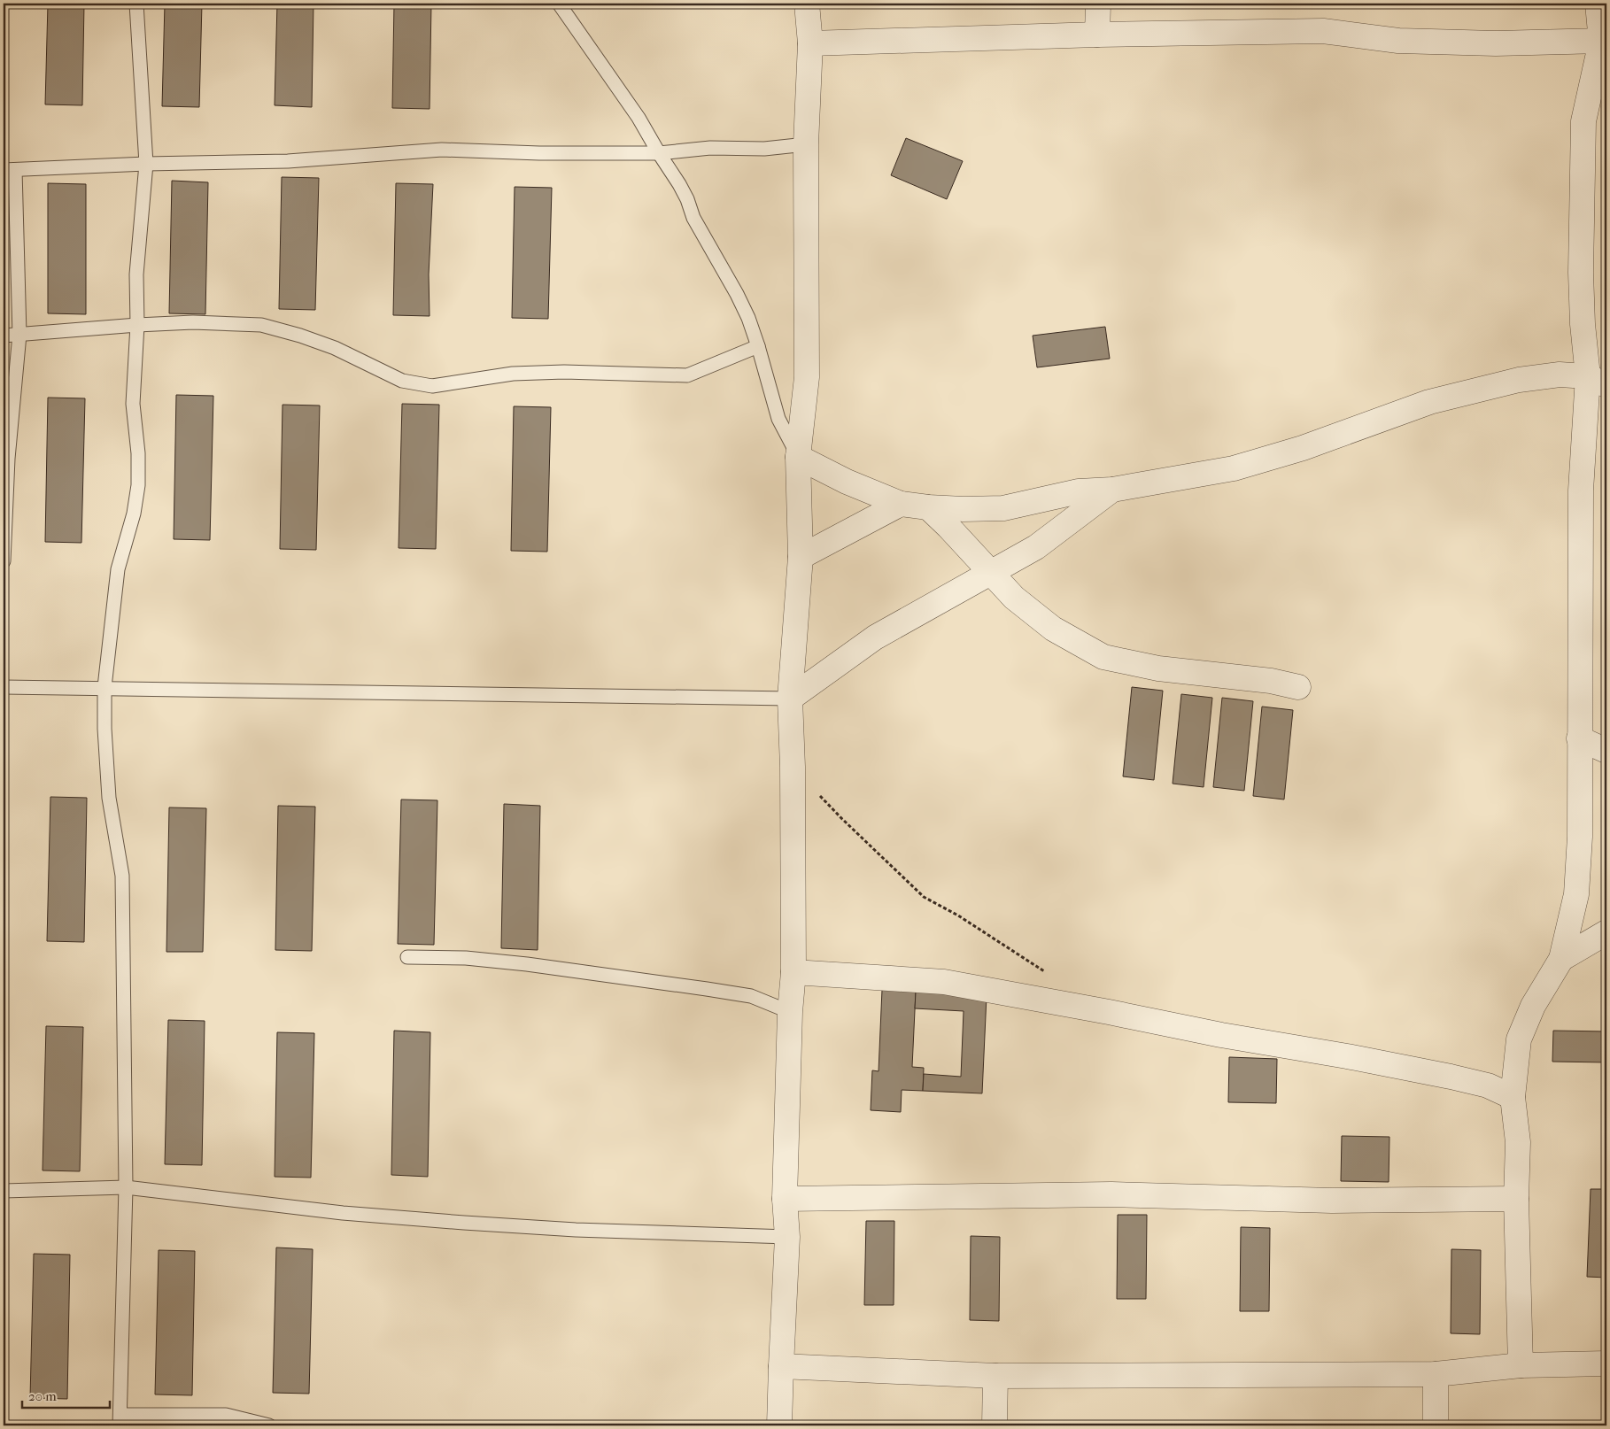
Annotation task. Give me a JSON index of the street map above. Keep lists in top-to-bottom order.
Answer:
{
  "scale_bar": "20 m"
}
